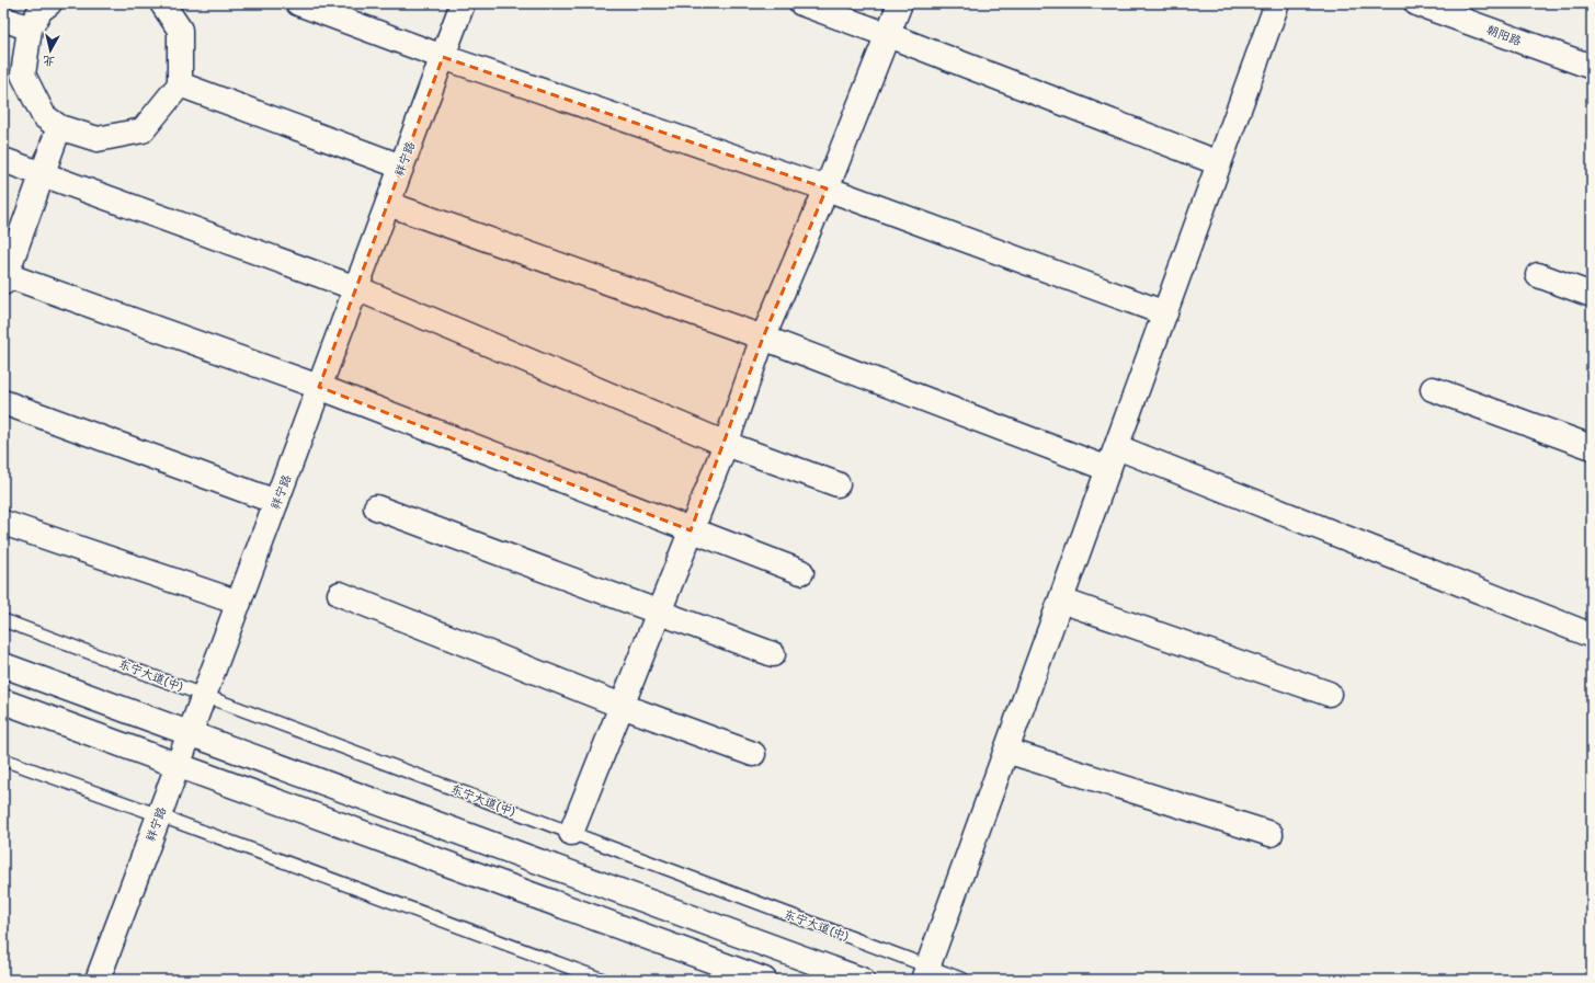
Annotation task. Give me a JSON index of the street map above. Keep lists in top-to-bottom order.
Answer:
{
  "streets": {
    "street": ["朝阳路", "祥宁路"],
    "lane": ["东宁大道(中)"]
  },
  "crossings": [
    ["祥宁路", "东宁大道(中)"]
  ],
  "north": "bottom"
}
